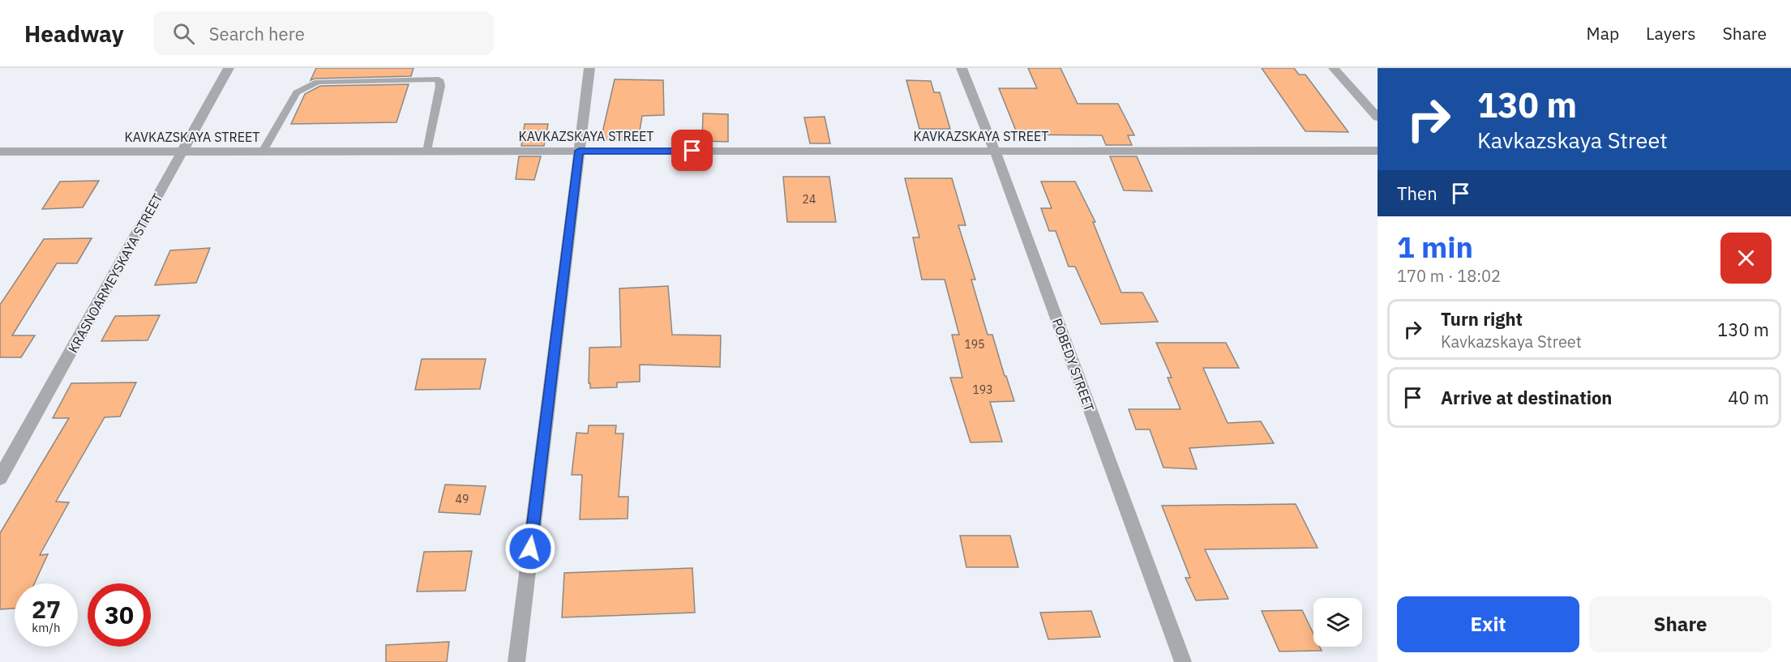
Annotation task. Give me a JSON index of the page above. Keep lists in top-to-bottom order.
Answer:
{
  "streets": {
    "street": ["KAVKAZSKAYA STREET", "KRASNOARMEYSKAYA STREET", "POBEDY STREET"]
  },
  "crossings": [
    ["KAVKAZSKAYA STREET", "KRASNOARMEYSKAYA STREET"],
    ["KAVKAZSKAYA STREET", "POBEDY STREET"]
  ],
  "house_numbers": [
    "24",
    "195",
    "193",
    "49"
  ],
  "page": {
    "header": "Headway",
    "search": "Search here",
    "nav": ["Map", "Layers", "Share"],
    "turn": ["130 m", "Kavkazskaya Street"],
    "then": "Then",
    "heading": ["1 min", "170 m · 18:02"],
    "list": [
      {
        "name": "Turn right",
        "note": "Kavkazskaya Street",
        "value": "130 m"
      },
      {
        "name": "Arrive at destination",
        "value": "40 m"
      }
    ],
    "speed": "27 km/h",
    "limit": "30",
    "buttons": ["Exit", "Share"]
  }
}
